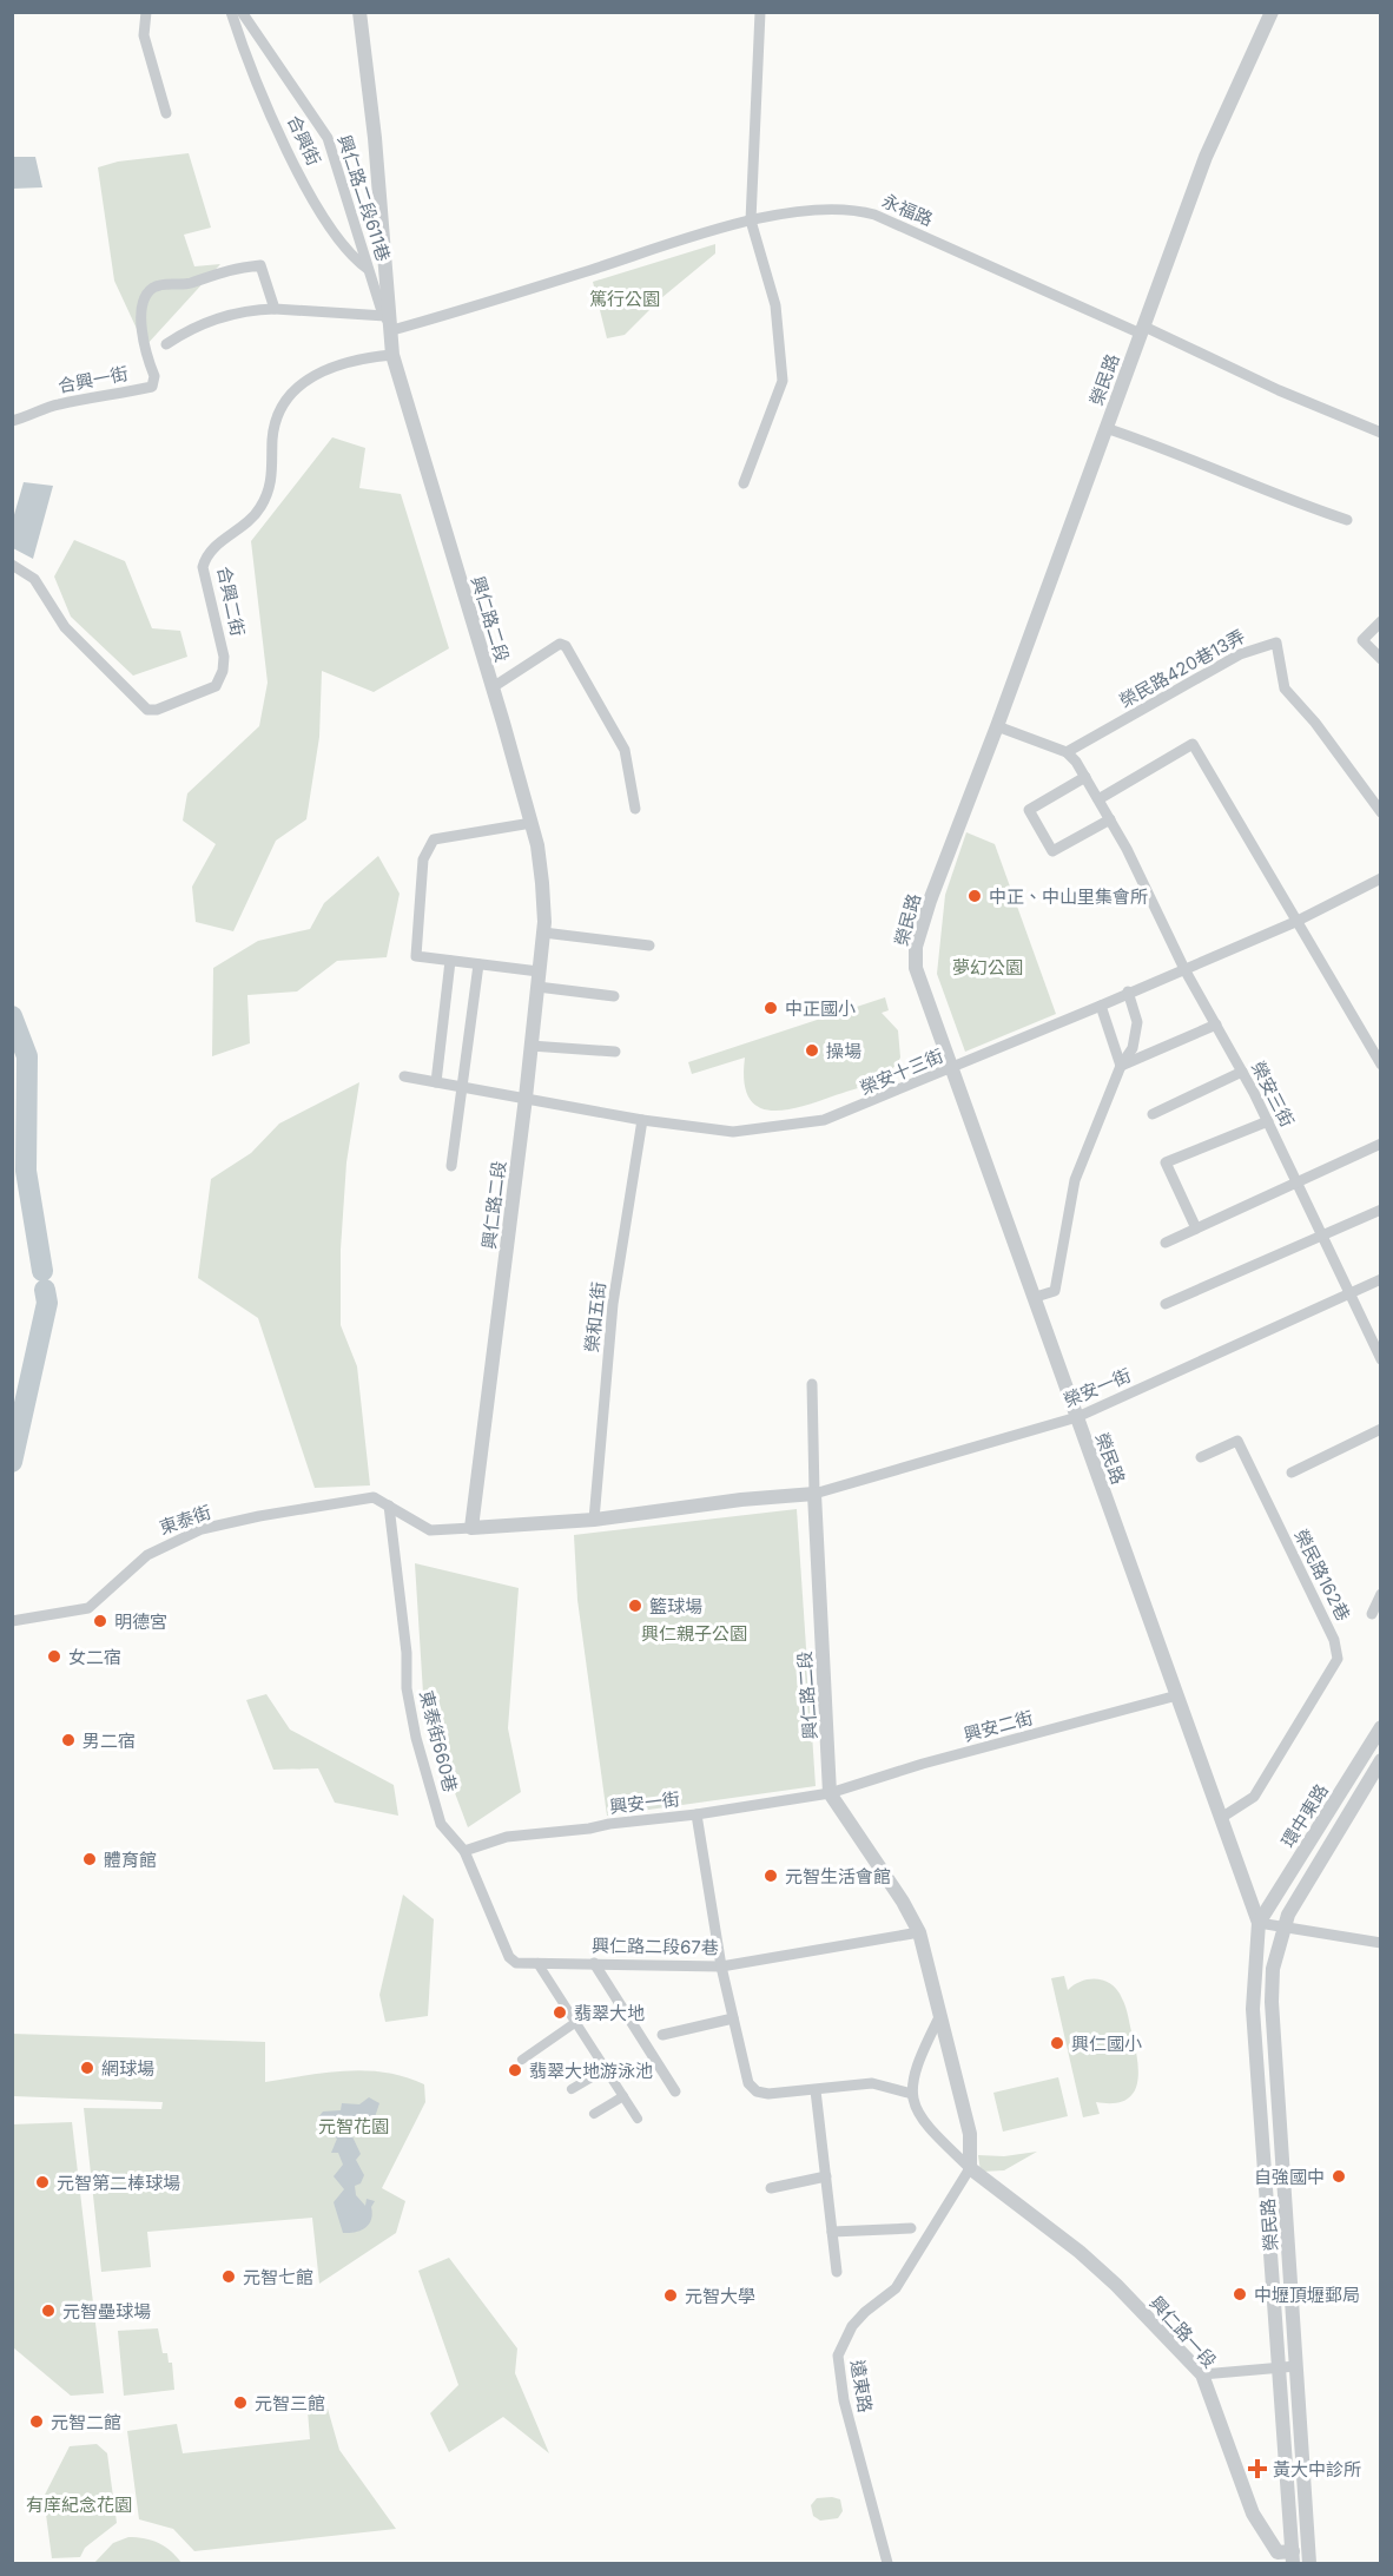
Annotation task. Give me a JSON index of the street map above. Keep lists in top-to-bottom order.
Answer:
{
  "streets": {
    "street": [
      "合興街",
      "興仁路二段611巷",
      "永福路",
      "合興一街",
      "榮民路",
      "合興二街",
      "興仁路二段",
      "榮民路420巷13弄",
      "榮安十三街",
      "榮安三街",
      "榮和五街",
      "榮安一街",
      "東泰街",
      "榮民路162巷",
      "興安二街",
      "東泰街660巷",
      "興安一街",
      "環中東路",
      "興仁路二段67巷",
      "興仁路一段",
      "遠東路"
    ]
  },
  "crossings": [
    ["合興街", "興仁路二段611巷"],
    ["興仁路二段611巷", "永福路"],
    ["興仁路二段611巷", "興仁路二段"],
    ["永福路", "榮民路"],
    ["永福路", "興仁路二段"],
    ["榮民路", "榮安十三街"],
    ["榮民路", "榮安一街"],
    ["榮民路", "榮民路162巷"],
    ["榮民路", "興安二街"],
    ["榮民路", "環中東路"],
    ["榮民路", "興仁路一段"],
    ["合興二街", "興仁路二段"],
    ["興仁路二段", "榮安十三街"],
    ["興仁路二段", "榮安一街"],
    ["興仁路二段", "興安二街"],
    ["興仁路二段", "興安一街"],
    ["榮民路420巷13弄", "榮安三街"],
    ["榮安十三街", "榮安三街"],
    ["榮安十三街", "榮和五街"],
    ["榮安三街", "榮安一街"],
    ["東泰街", "東泰街660巷"],
    ["興安二街", "興安一街"],
    ["東泰街660巷", "興安一街"],
    ["東泰街660巷", "興仁路二段67巷"],
    ["興仁路一段", "遠東路"]
  ],
  "parks": [
    "篤行公園",
    "夢幻公園",
    "興仁親子公園",
    "元智花園",
    "有庠紀念花園"
  ],
  "places": {
    "other": [
      "中正、中山里集會所",
      "中正國小",
      "操場",
      "籃球場",
      "明德宮",
      "女二宿",
      "男二宿",
      "體育館",
      "元智生活會館",
      "翡翠大地",
      "興仁國小",
      "網球場",
      "翡翠大地游泳池",
      "自強國中",
      "元智第二棒球場",
      "元智七館",
      "中壢頂壢郵局",
      "元智大學",
      "元智壘球場",
      "元智三館",
      "元智二館"
    ],
    "health": ["黃大中診所"]
  }
}
